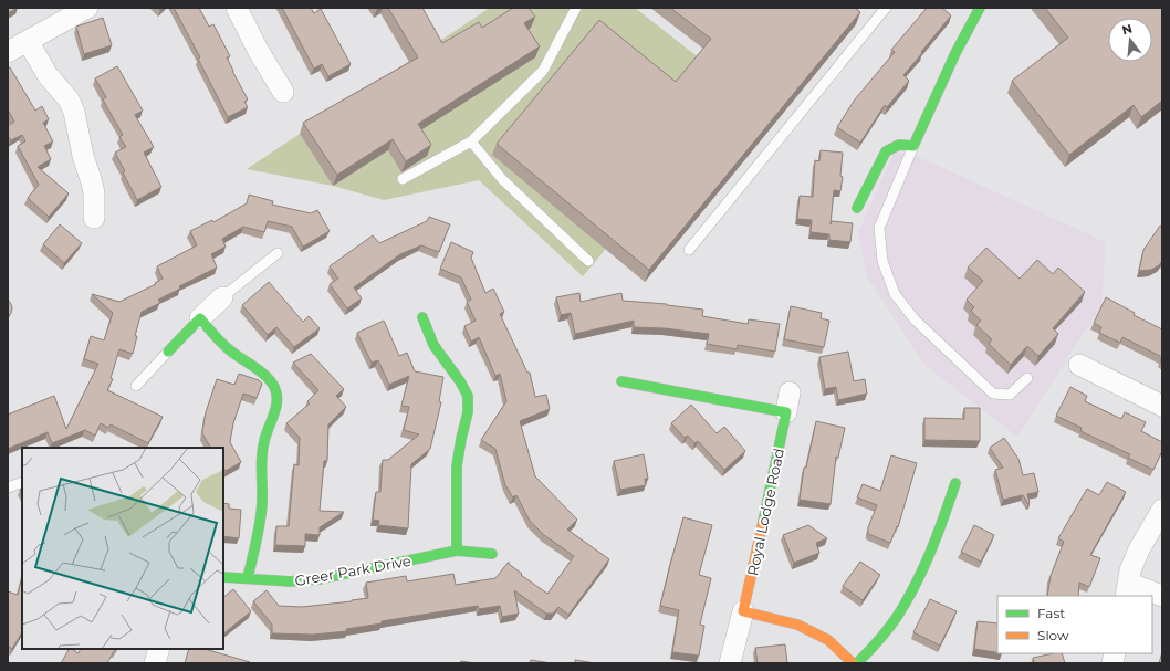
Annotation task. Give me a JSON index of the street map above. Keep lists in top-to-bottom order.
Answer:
{
  "streets": {
    "street": ["Royal Lodge Road", "Greer Park Drive"]
  },
  "legend": ["Fast", "Slow"],
  "north": "top"
}
